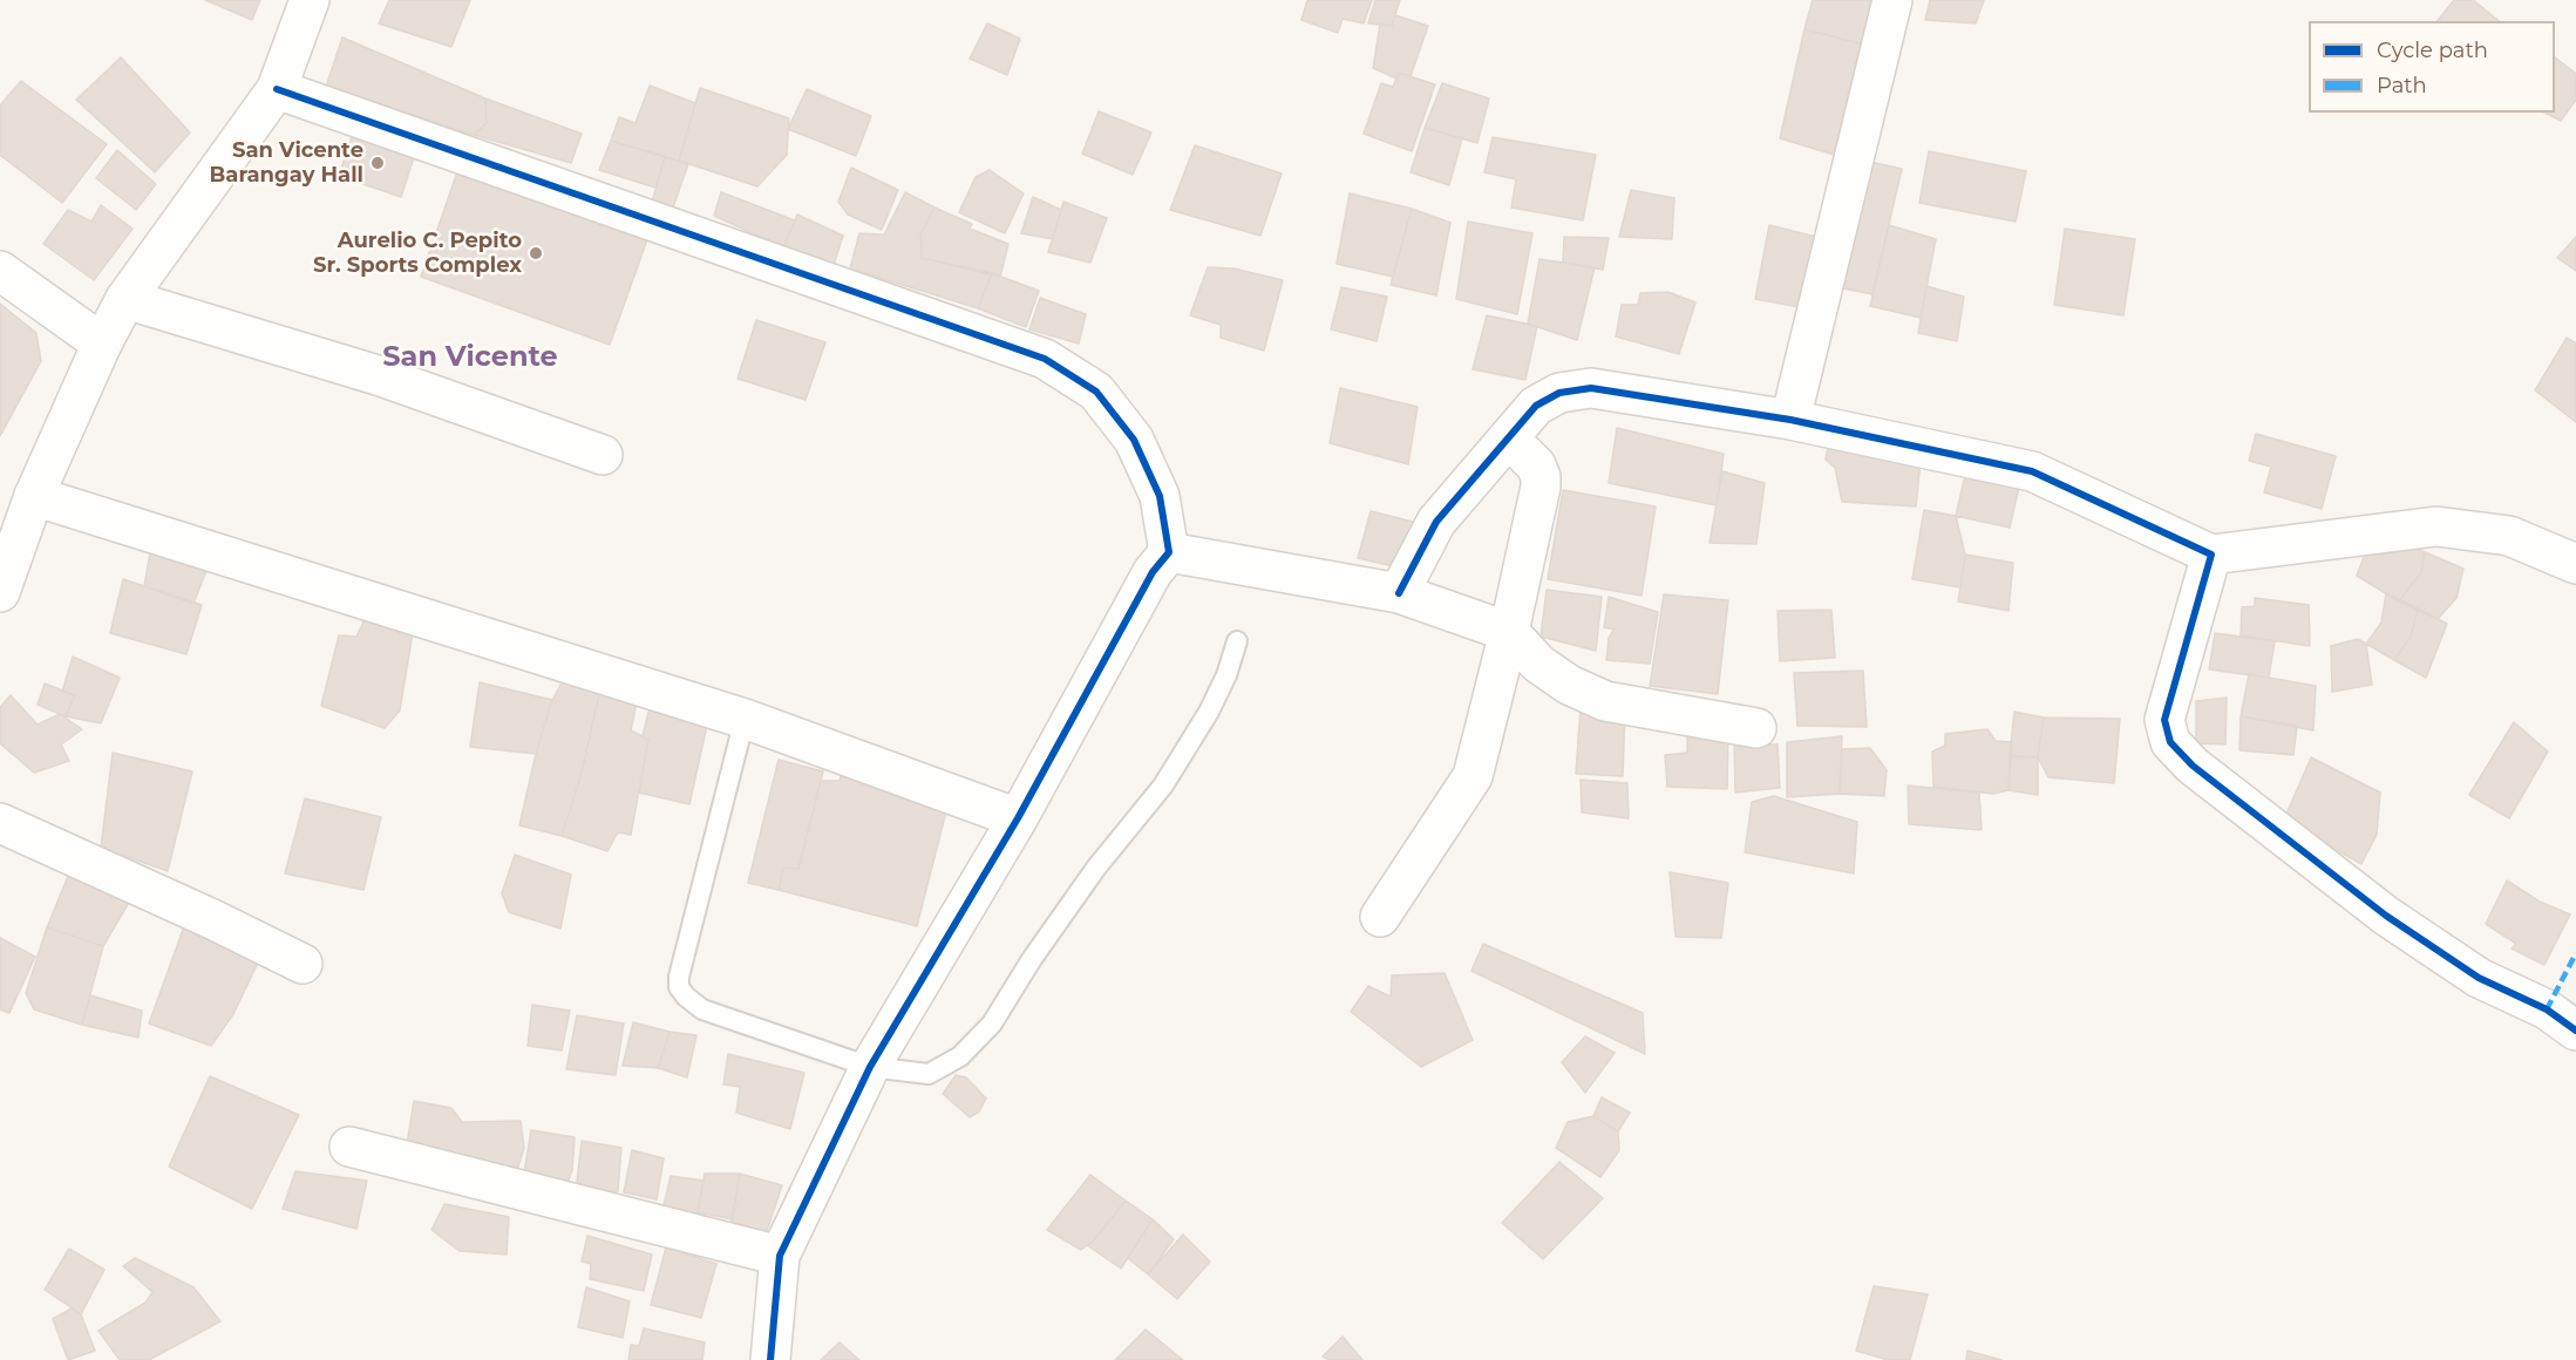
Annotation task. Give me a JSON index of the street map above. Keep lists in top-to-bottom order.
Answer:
{
  "districts": ["San Vicente"],
  "places": ["San Vicente Barangay Hall", "Aurelio C. Pepito Sr. Sports Complex"],
  "legend": ["Cycle path", "Path"]
}
